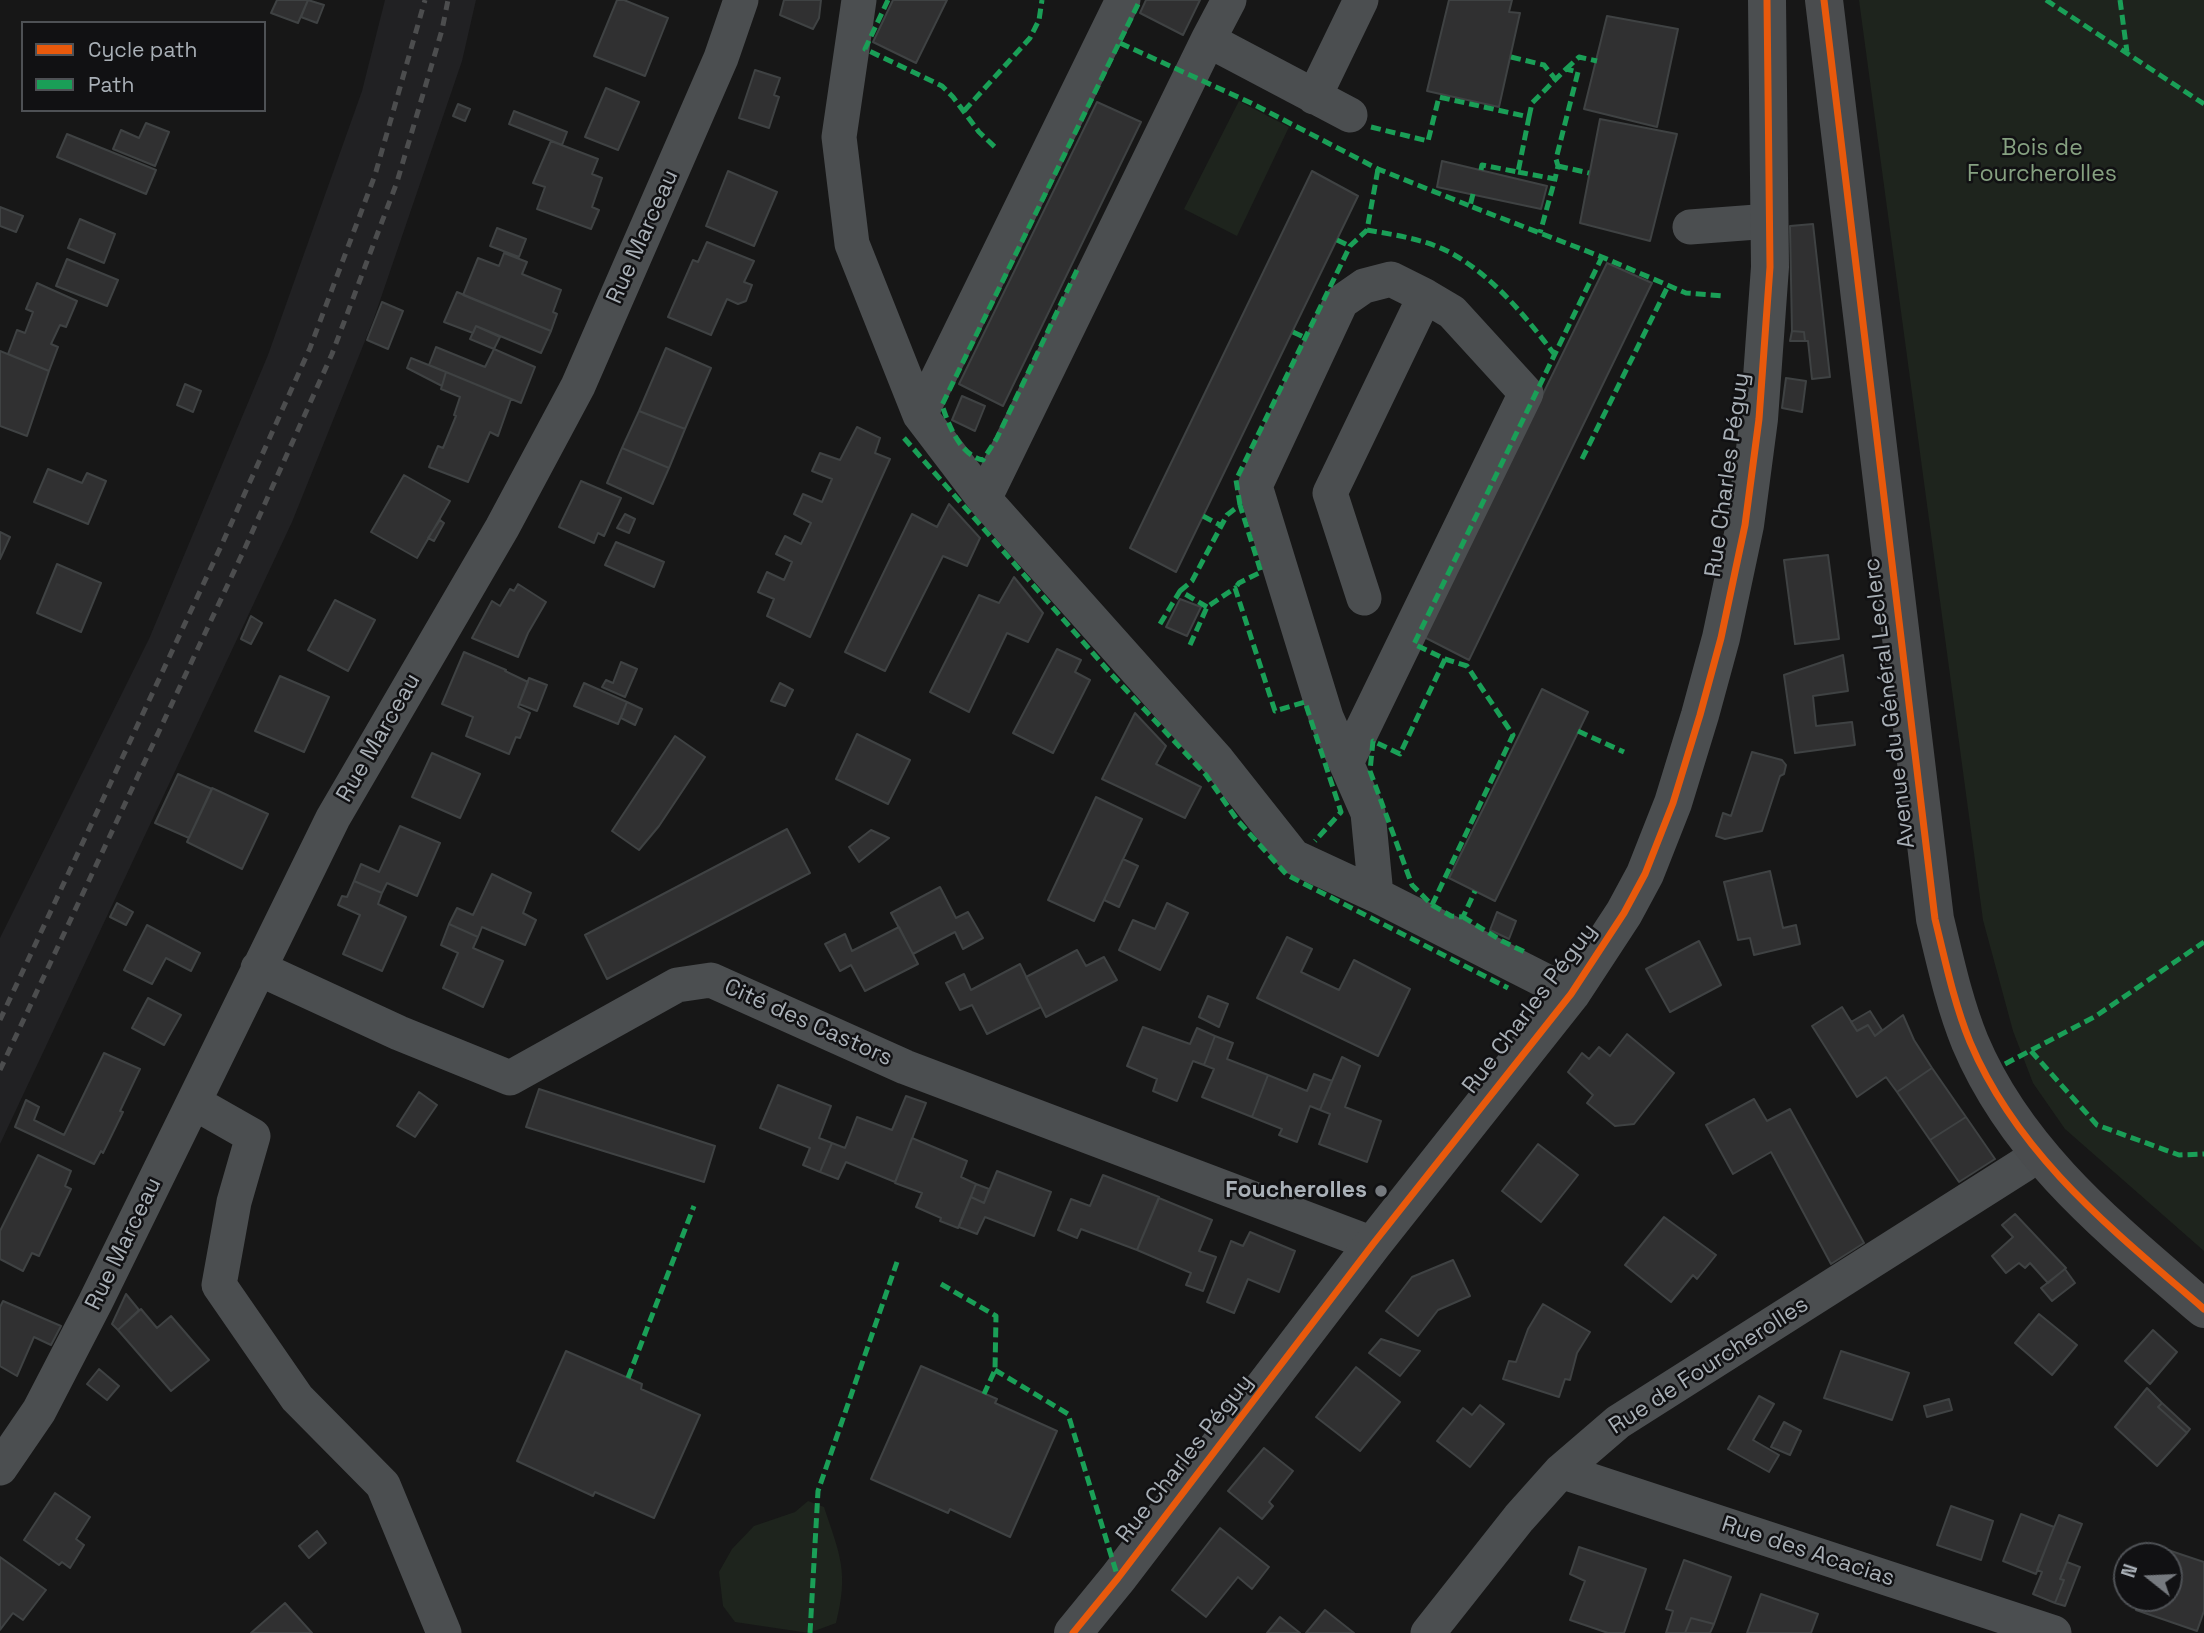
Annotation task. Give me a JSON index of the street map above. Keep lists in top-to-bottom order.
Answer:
{
  "streets": {
    "main road": ["Avenue du Général Leclerc"],
    "street": [
      "Rue Marceau",
      "Rue Charles Péguy",
      "Cité des Castors",
      "Rue de Fourcherolles",
      "Rue des Acacias"
    ]
  },
  "crossings": [
    ["Rue Marceau", "Cité des Castors"],
    ["Rue Charles Péguy", "Cité des Castors"],
    ["Avenue du Général Leclerc", "Rue de Fourcherolles"],
    ["Rue de Fourcherolles", "Rue des Acacias"]
  ],
  "parks": ["Bois de Fourcherolles"],
  "places": ["Foucherolles"],
  "legend": ["Cycle path", "Path"],
  "north": "left"
}
